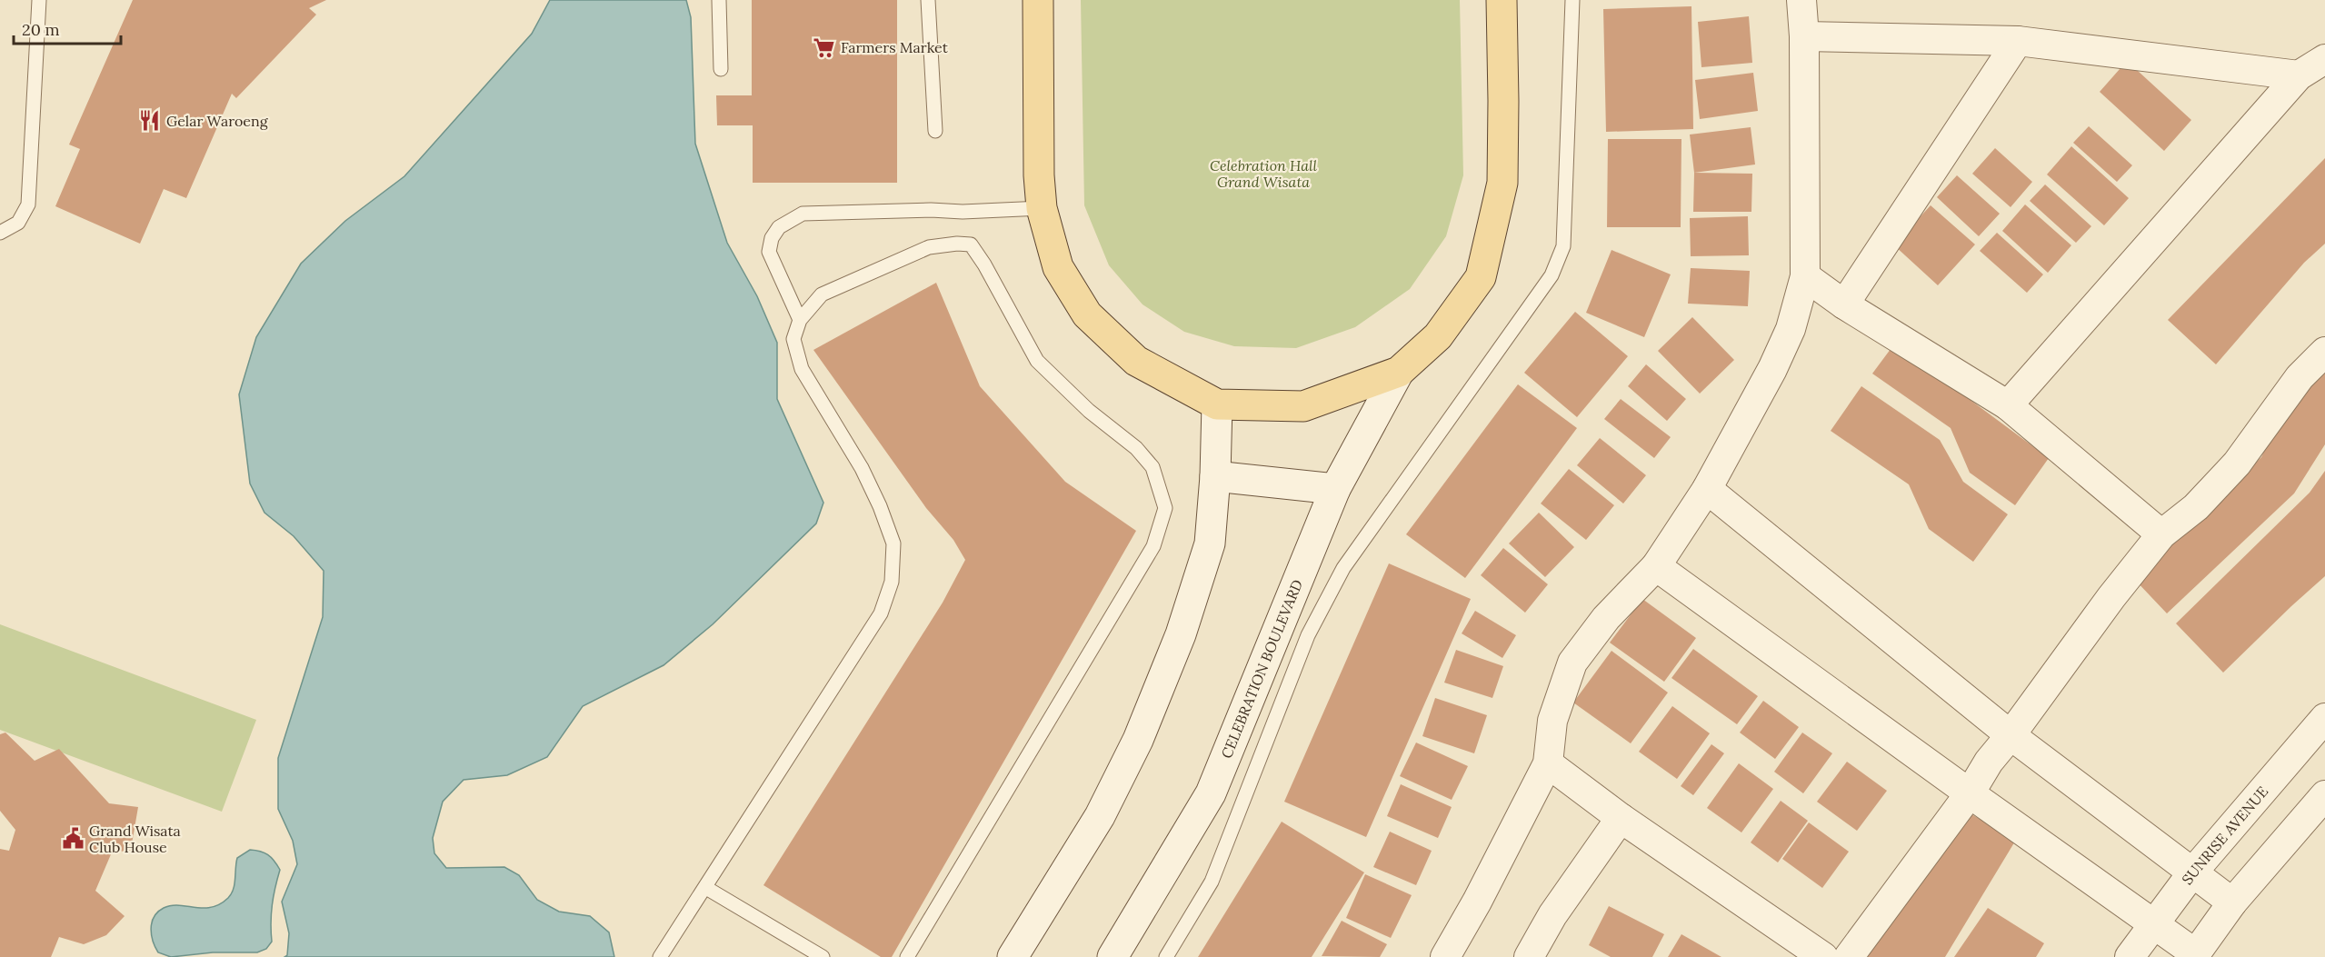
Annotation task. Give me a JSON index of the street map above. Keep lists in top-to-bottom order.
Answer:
{
  "streets": {
    "street": ["CELEBRATION BOULEVARD", "SUNRISE AVENUE"]
  },
  "parks": ["Celebration Hall Grand Wisata"],
  "places": {
    "supermarket": ["Farmers Market"],
    "restaurant": ["Gelar Waroeng"],
    "public building": ["Grand Wisata Club House"]
  },
  "scale_bar": "20 m"
}
